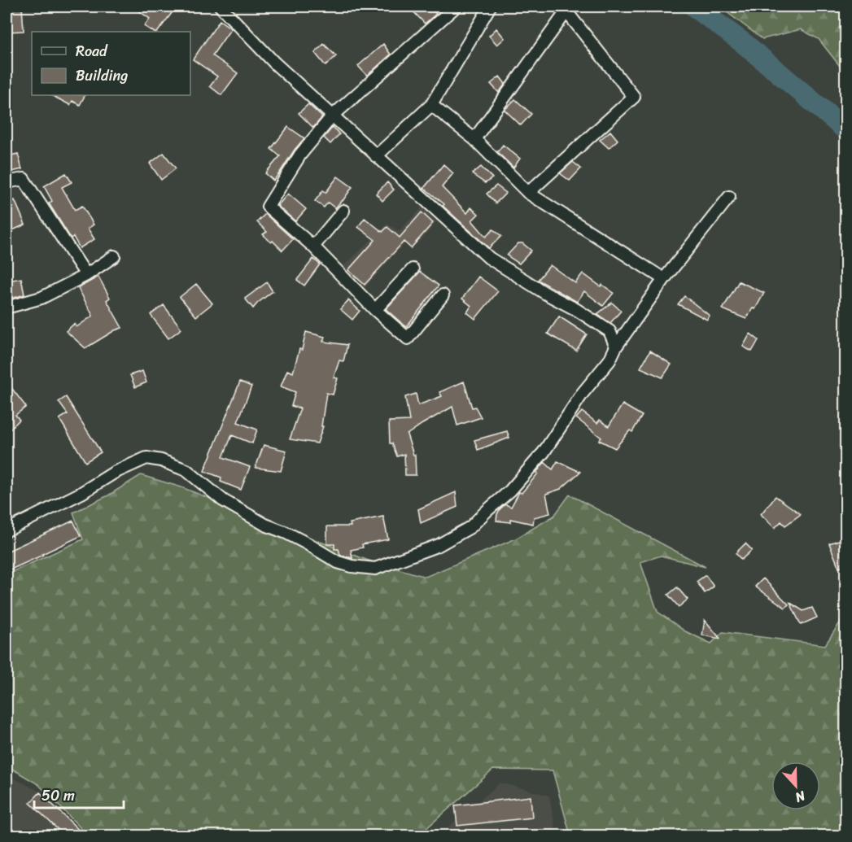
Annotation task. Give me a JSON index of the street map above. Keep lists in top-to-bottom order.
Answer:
{
  "legend": ["Road", "Building"],
  "scale_bar": "50 m",
  "north": "bottom"
}
